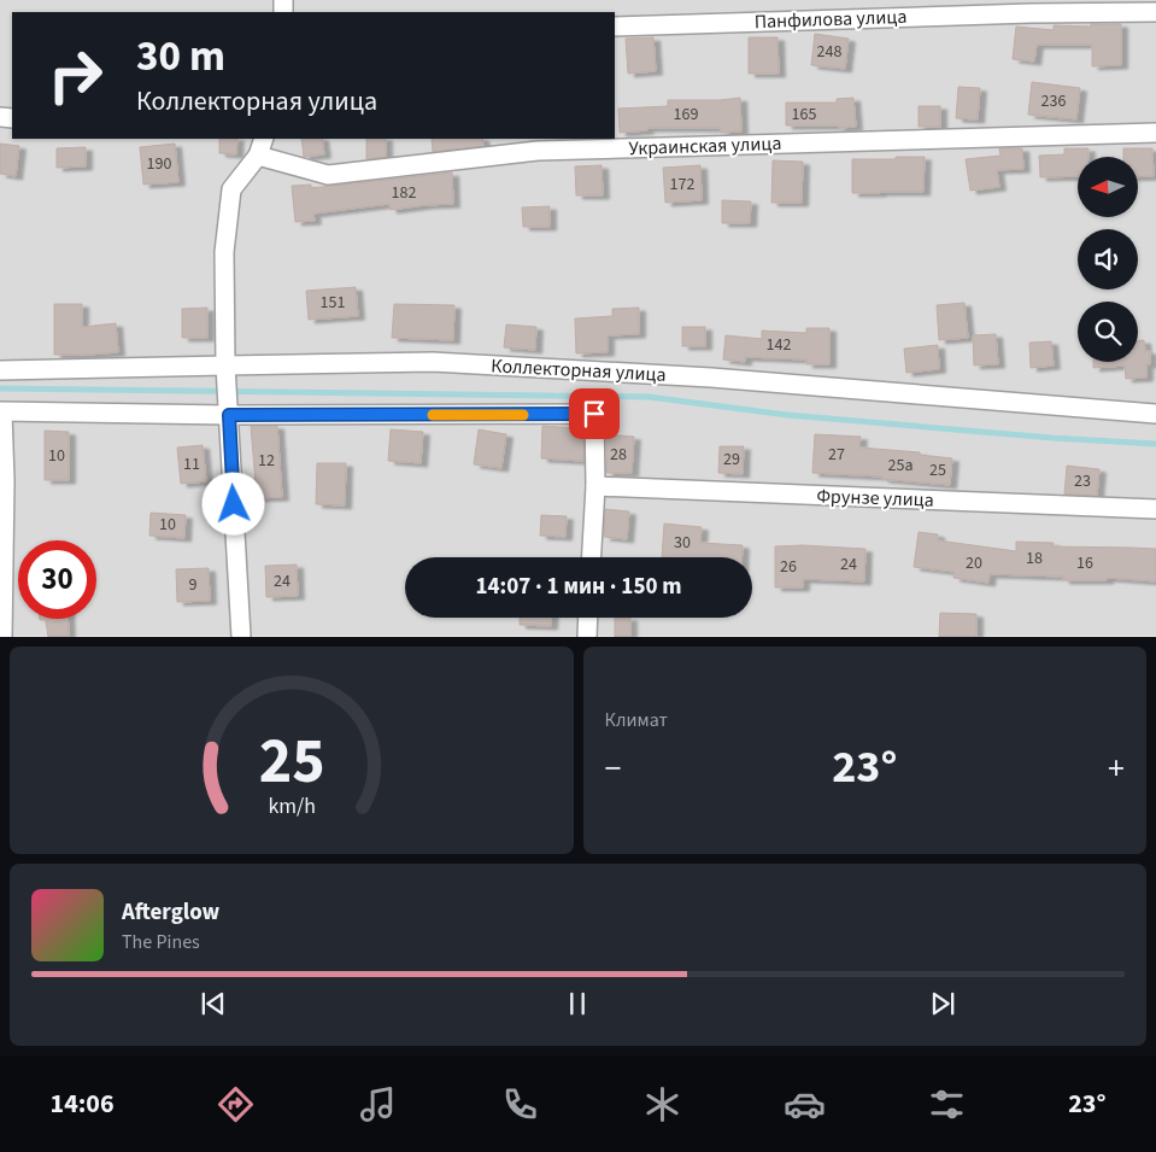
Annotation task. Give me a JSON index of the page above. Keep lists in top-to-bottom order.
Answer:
{
  "streets": {
    "street": [
      "Панфилова улица",
      "Украинская улица",
      "Коллекторная улица",
      "Фрунзе улица"
    ]
  },
  "house_numbers": [
    "248",
    "236",
    "169",
    "165",
    "190",
    "172",
    "182",
    "151",
    "142",
    "28",
    "27",
    "10",
    "29",
    "12",
    "11",
    "25a",
    "25",
    "23",
    "10",
    "30",
    "18",
    "20",
    "16",
    "24",
    "26",
    "24",
    "9"
  ],
  "north": "left",
  "page": {
    "turn": ["30 m", "Коллекторная улица"],
    "limit": "30",
    "trip": "14:07 · 1 мин · 150 m",
    "tile": "Климат",
    "heat": ["−", "23°", "+"],
    "song": ["Afterglow", "The Pines"],
    "tabs": ["14:06", "23°"],
    "gauge": ["25", "km/h"]
  }
}
